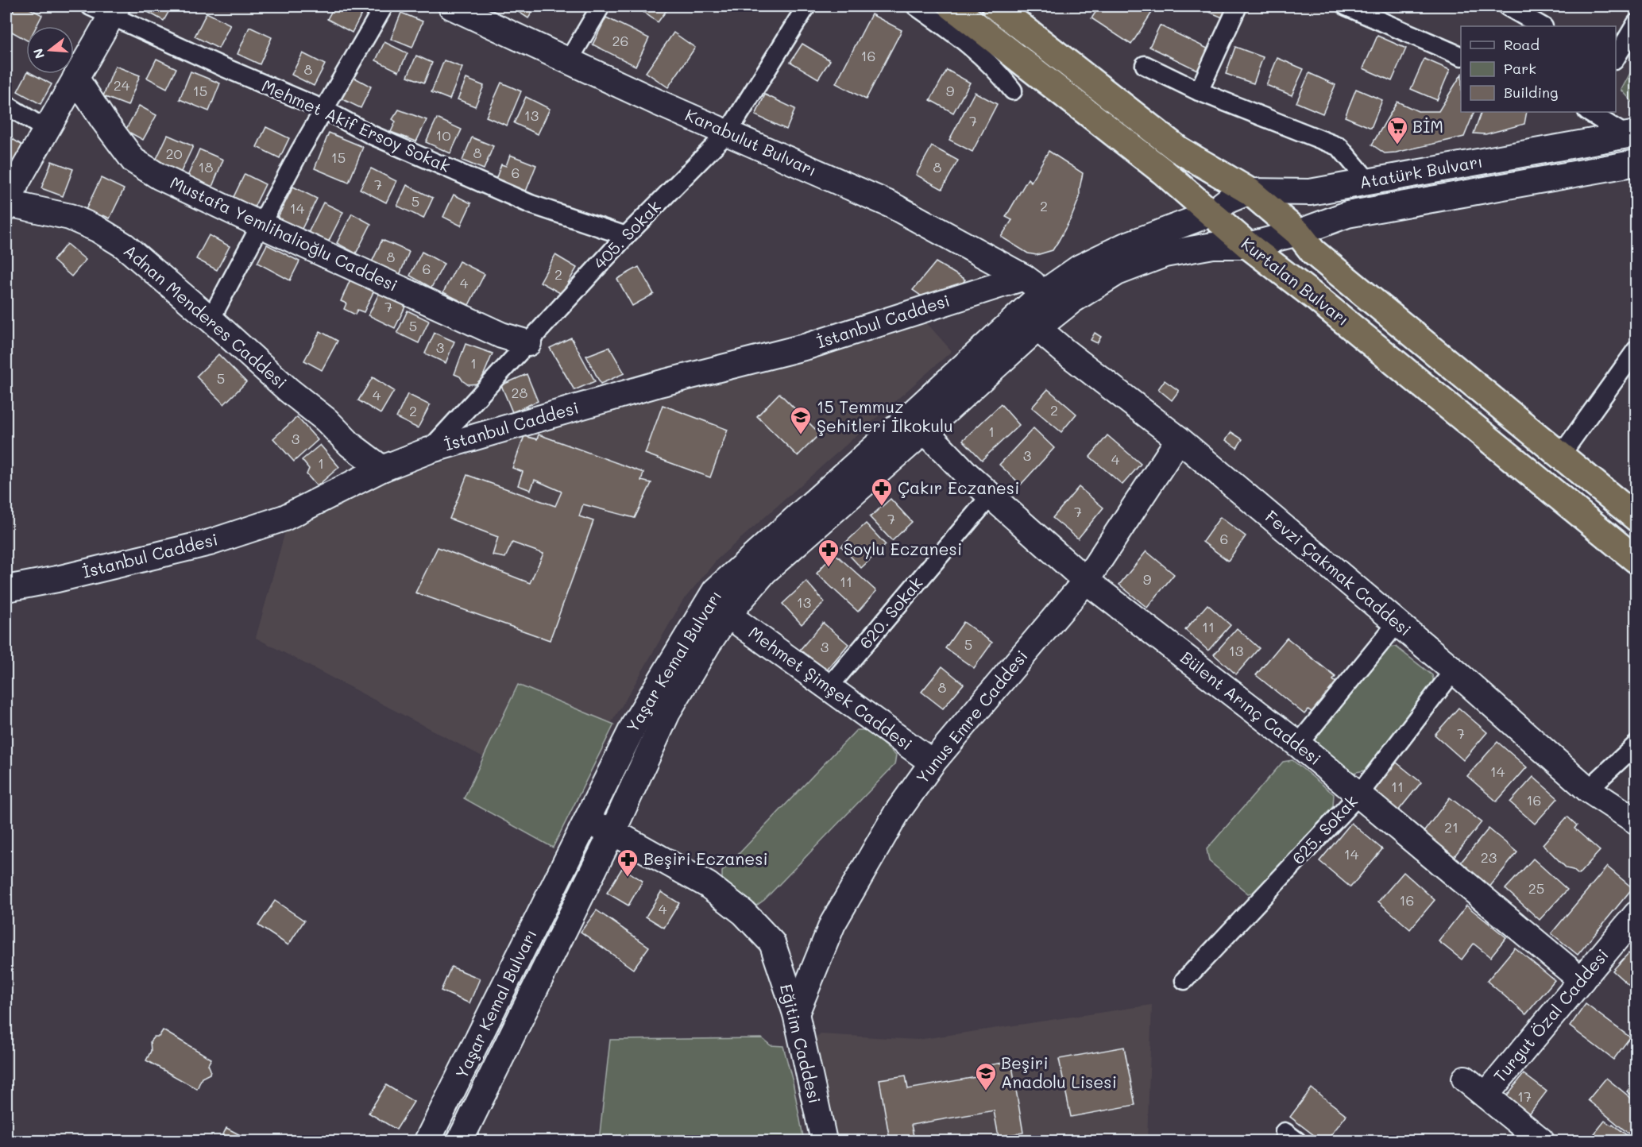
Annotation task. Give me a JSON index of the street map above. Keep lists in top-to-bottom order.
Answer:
{
  "streets": {
    "highway": ["Kurtalan Bulvarı"],
    "street": [
      "Mehmet Akif Ersoy Sokak",
      "Karabulut Bulvarı",
      "Atatürk Bulvarı",
      "Mustafa Yemlihalioğlu Caddesi",
      "405. Sokak",
      "Adnan Menderes Caddesi",
      "İstanbul Caddesi",
      "Fevzi Çakmak Caddesi",
      "620. Sokak",
      "Yaşar Kemal Bulvarı",
      "Mehmet Şimşek Caddesi",
      "Bülent Arınç Caddesi",
      "Yunus Emre Caddesi",
      "625. Sokak",
      "Turgut Özal Caddesi",
      "Eğitim Caddesi"
    ]
  },
  "crossings": [
    ["Mehmet Akif Ersoy Sokak", "405. Sokak"],
    ["Karabulut Bulvarı", "405. Sokak"],
    ["Karabulut Bulvarı", "İstanbul Caddesi"],
    ["Karabulut Bulvarı", "Yaşar Kemal Bulvarı"],
    ["Atatürk Bulvarı", "Kurtalan Bulvarı"],
    ["Atatürk Bulvarı", "Yaşar Kemal Bulvarı"],
    ["Mustafa Yemlihalioğlu Caddesi", "405. Sokak"],
    ["405. Sokak", "İstanbul Caddesi"],
    ["Kurtalan Bulvarı", "Yaşar Kemal Bulvarı"],
    ["Adnan Menderes Caddesi", "İstanbul Caddesi"],
    ["Fevzi Çakmak Caddesi", "Yaşar Kemal Bulvarı"],
    ["Fevzi Çakmak Caddesi", "Yunus Emre Caddesi"],
    ["Fevzi Çakmak Caddesi", "625. Sokak"],
    ["620. Sokak", "Mehmet Şimşek Caddesi"],
    ["620. Sokak", "Bülent Arınç Caddesi"],
    ["Yaşar Kemal Bulvarı", "Mehmet Şimşek Caddesi"],
    ["Yaşar Kemal Bulvarı", "Bülent Arınç Caddesi"],
    ["Yaşar Kemal Bulvarı", "Eğitim Caddesi"],
    ["Mehmet Şimşek Caddesi", "Yunus Emre Caddesi"],
    ["Bülent Arınç Caddesi", "Yunus Emre Caddesi"],
    ["Bülent Arınç Caddesi", "625. Sokak"],
    ["Bülent Arınç Caddesi", "Turgut Özal Caddesi"],
    ["Yunus Emre Caddesi", "Eğitim Caddesi"]
  ],
  "places": {
    "supermarket": ["BİM"],
    "school or university": ["15 Temmuz Şehitleri İlkokulu", "Beşiri Anadolu Lisesi"],
    "pharmacy": ["Çakır Eczanesi", "Soylu Eczanesi", "Beşiri Eczanesi"]
  },
  "house_numbers": [
    "26",
    "16",
    "8",
    "24",
    "15",
    "9",
    "13",
    "7",
    "10",
    "8",
    "20",
    "15",
    "18",
    "8",
    "6",
    "7",
    "5",
    "2",
    "14",
    "8",
    "6",
    "2",
    "4",
    "7",
    "5",
    "3",
    "1",
    "5",
    "28",
    "4",
    "2",
    "2",
    "1",
    "3",
    "3",
    "4",
    "1",
    "7",
    "7",
    "6",
    "9",
    "11",
    "13",
    "11",
    "5",
    "3",
    "13",
    "8",
    "7",
    "14",
    "11",
    "16",
    "21",
    "14",
    "23",
    "25",
    "16",
    "4",
    "17"
  ],
  "legend": ["Road", "Park", "Building"],
  "north": "left"
}
